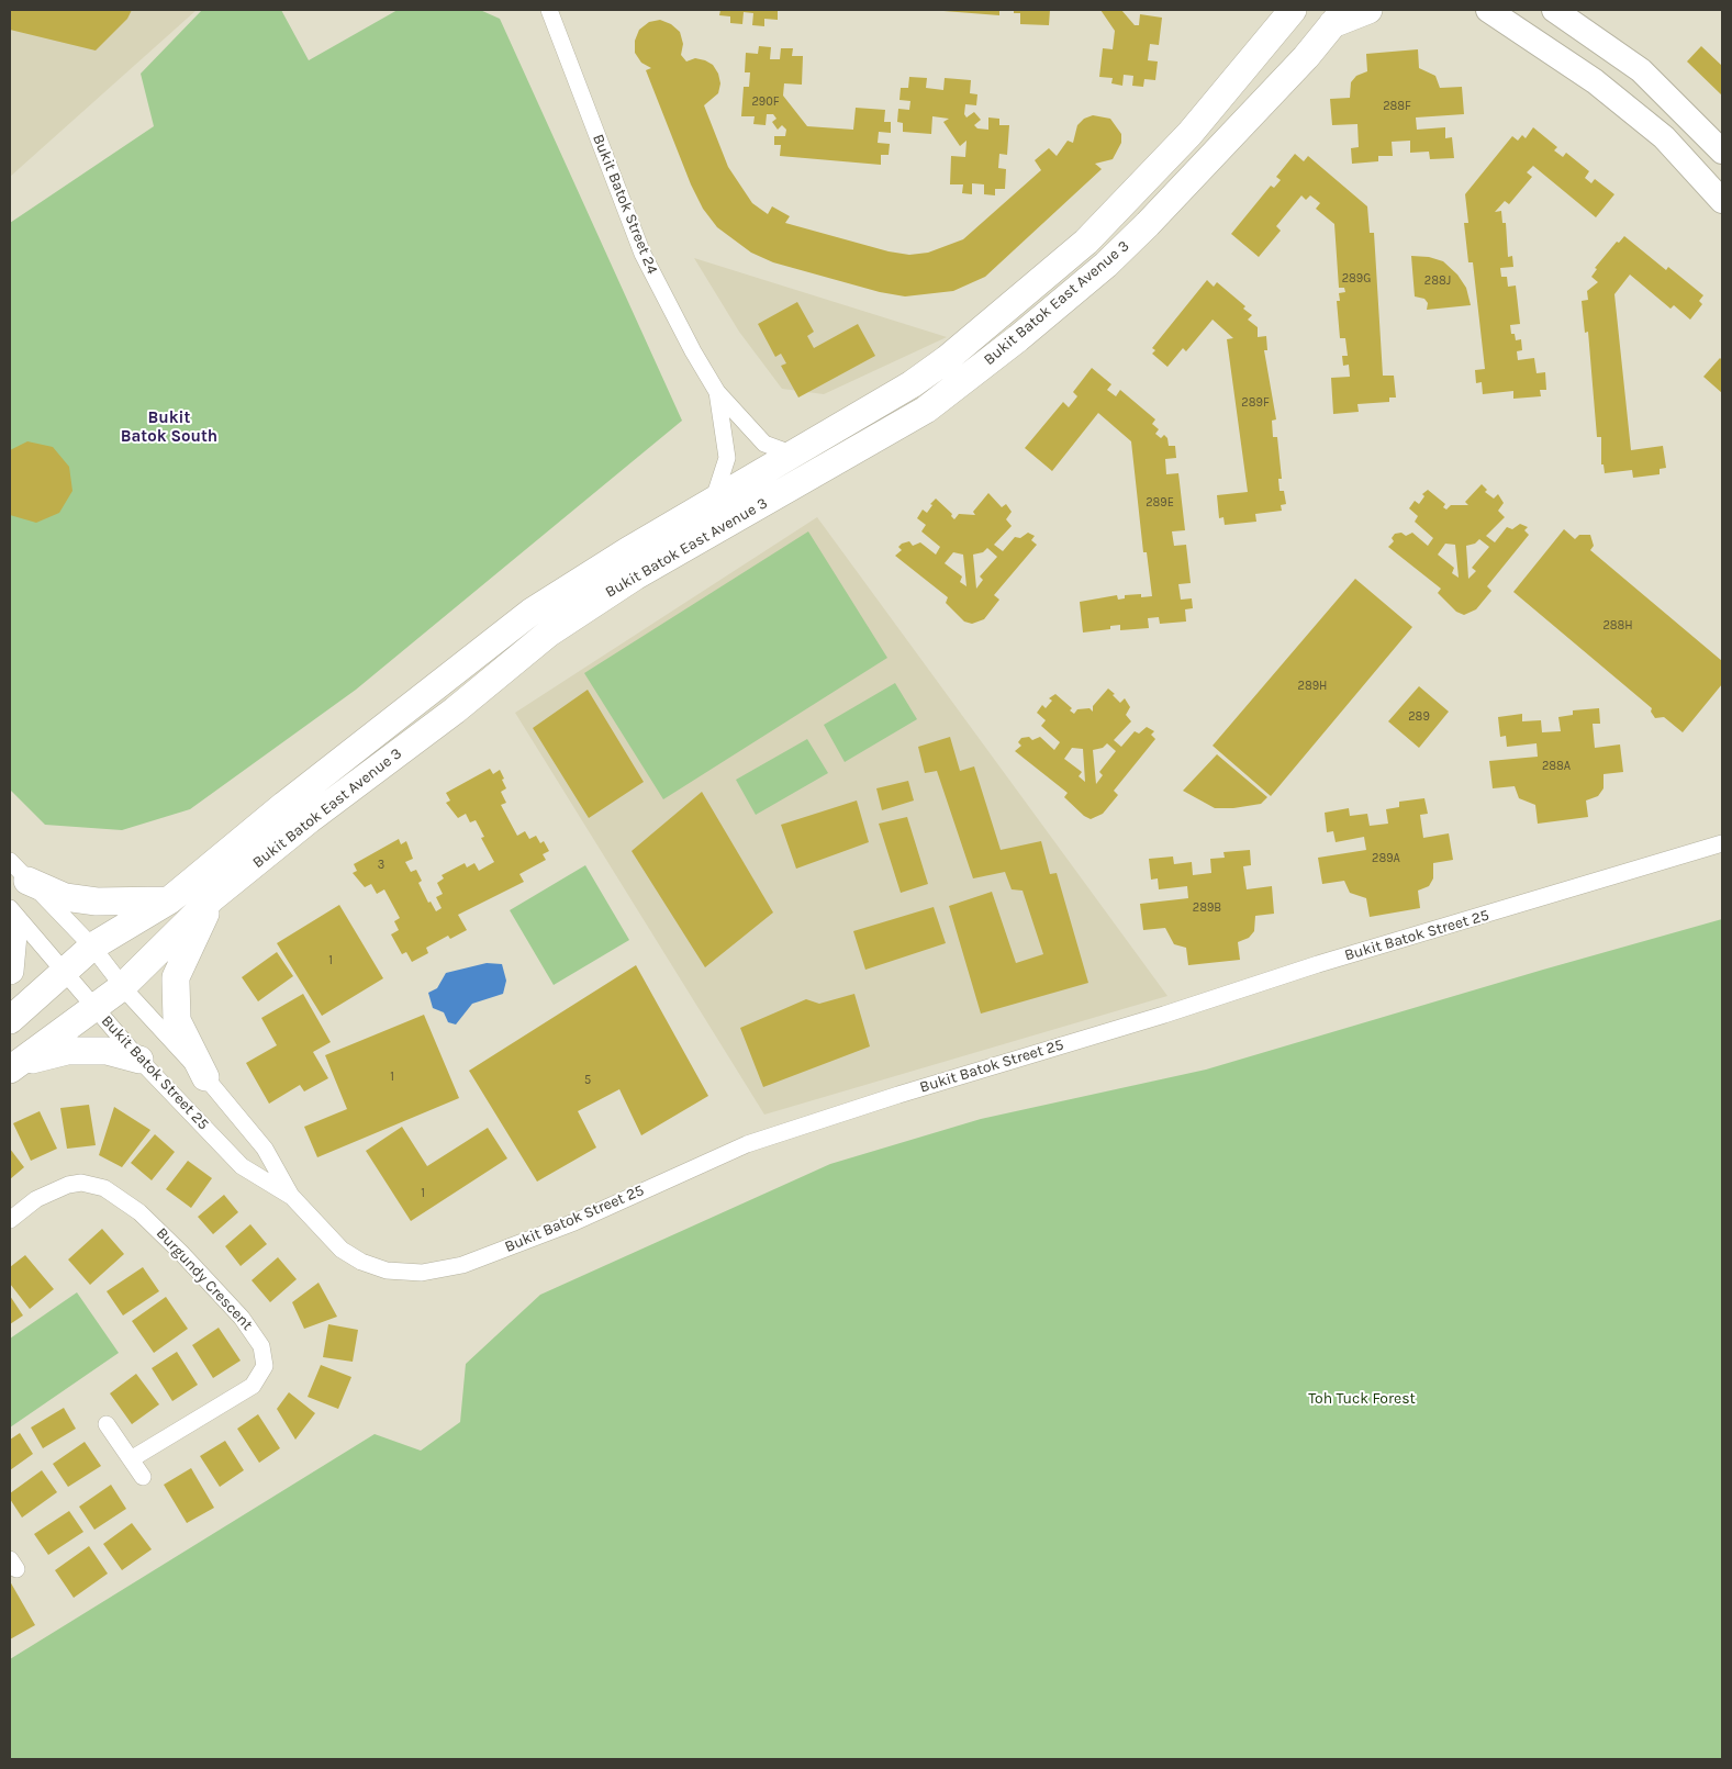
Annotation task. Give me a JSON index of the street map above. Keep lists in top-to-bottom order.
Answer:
{
  "streets": {
    "main road": ["Bukit Batok East Avenue 3"],
    "street": ["Bukit Batok Street 24", "Bukit Batok Street 25", "Burgundy Crescent"]
  },
  "crossings": [
    ["Bukit Batok Street 24", "Bukit Batok East Avenue 3"],
    ["Bukit Batok East Avenue 3", "Bukit Batok Street 25"]
  ],
  "districts": ["Bukit Batok South"],
  "parks": ["Toh Tuck Forest"],
  "house_numbers": [
    "290F",
    "288F",
    "289G",
    "288J",
    "289F",
    "289E",
    "288H",
    "289H",
    "289",
    "288A",
    "289A",
    "3",
    "289B",
    "1",
    "1",
    "5",
    "1"
  ]
}
